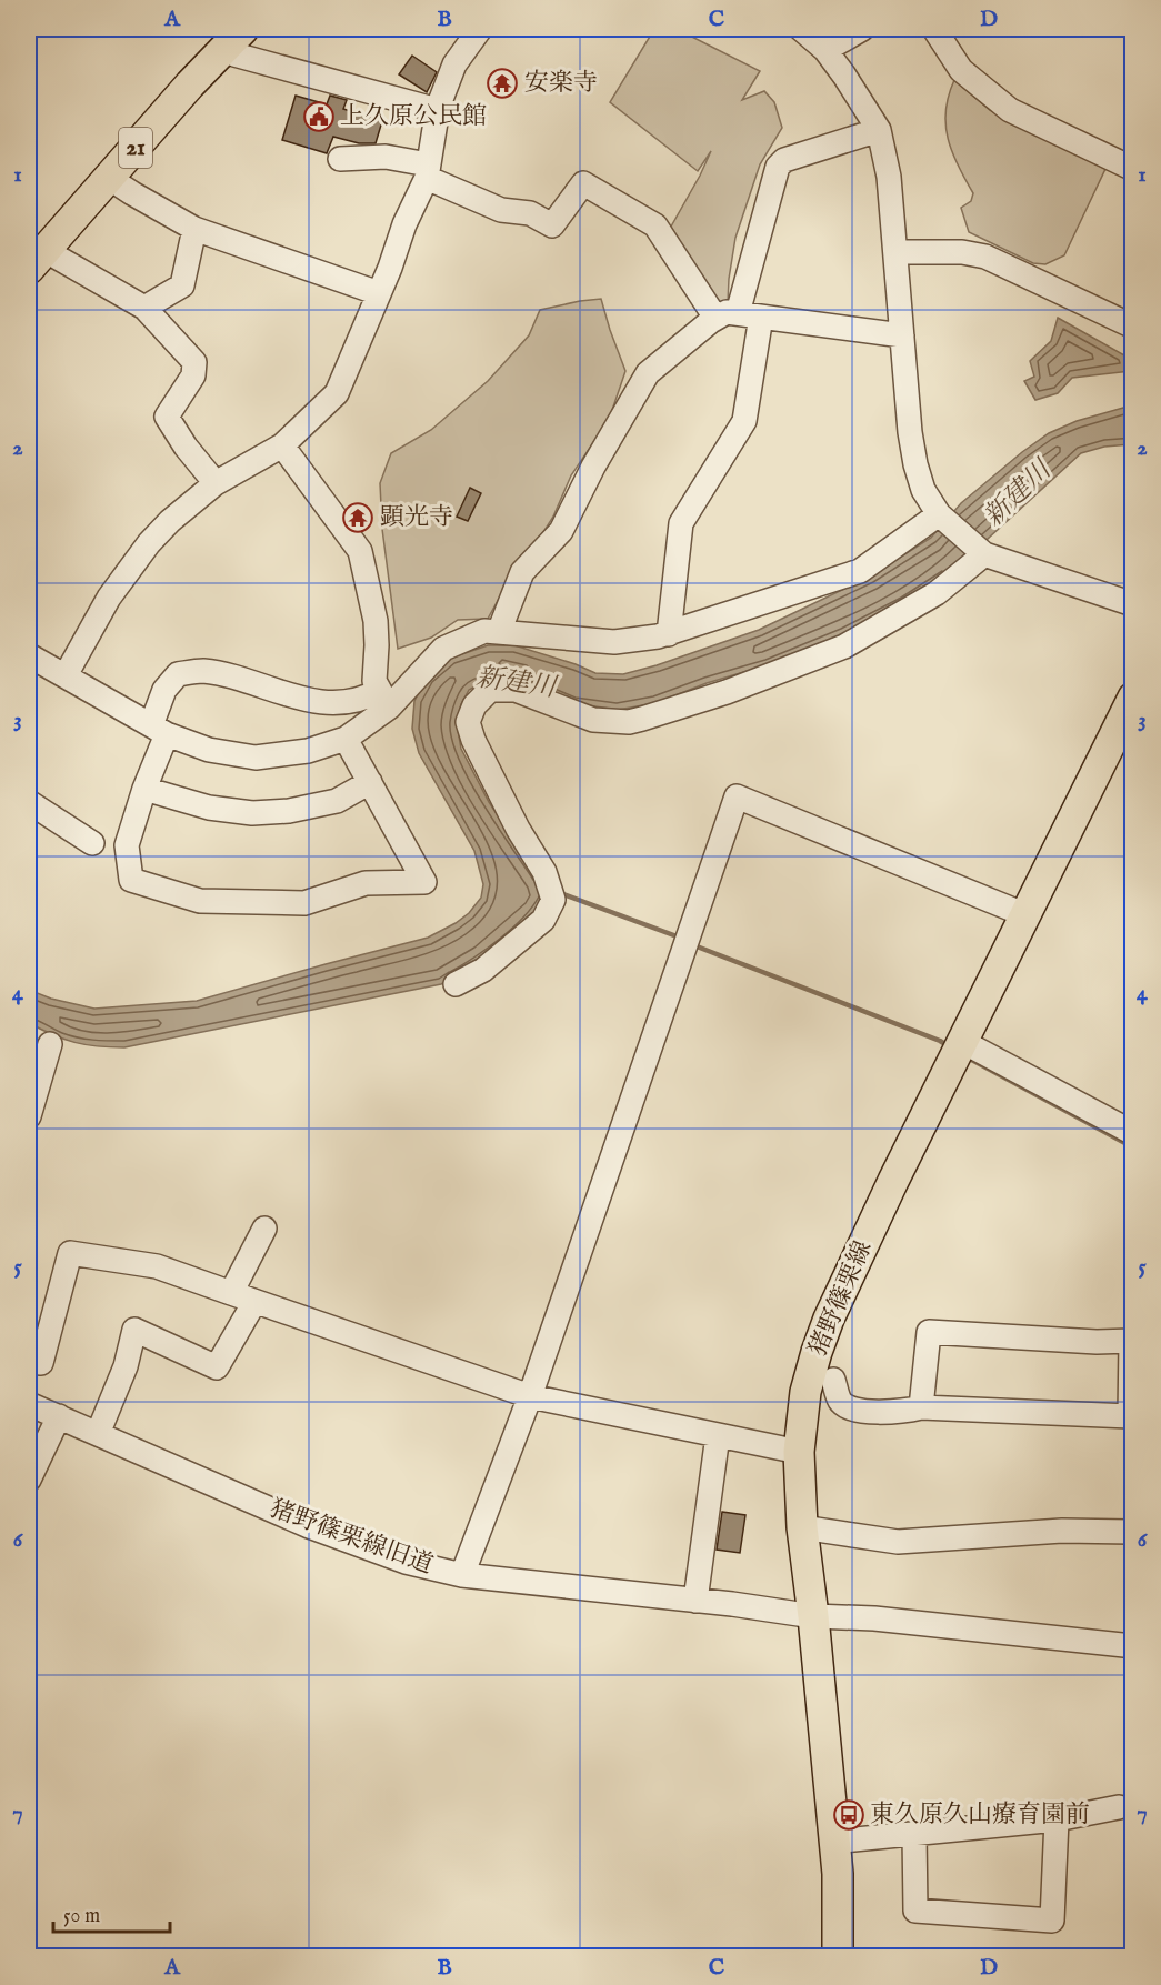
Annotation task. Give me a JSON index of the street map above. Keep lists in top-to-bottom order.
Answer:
{
  "streets": {
    "main road": ["21", "猪野篠栗線"],
    "street": ["猪野篠栗線旧道"]
  },
  "crossings": [
    ["猪野篠栗線", "猪野篠栗線旧道"]
  ],
  "water": ["新建川"],
  "places": {
    "temple": ["安楽寺", "顕光寺"],
    "public building": ["上久原公民館"],
    "bus stop": ["東久原久山療育園前"]
  },
  "scale_bar": "50 m",
  "grid": {
    "columns": [
      "A",
      "B",
      "C",
      "D"
    ],
    "rows": [
      "1",
      "2",
      "3",
      "4",
      "5",
      "6",
      "7"
    ]
  }
}
